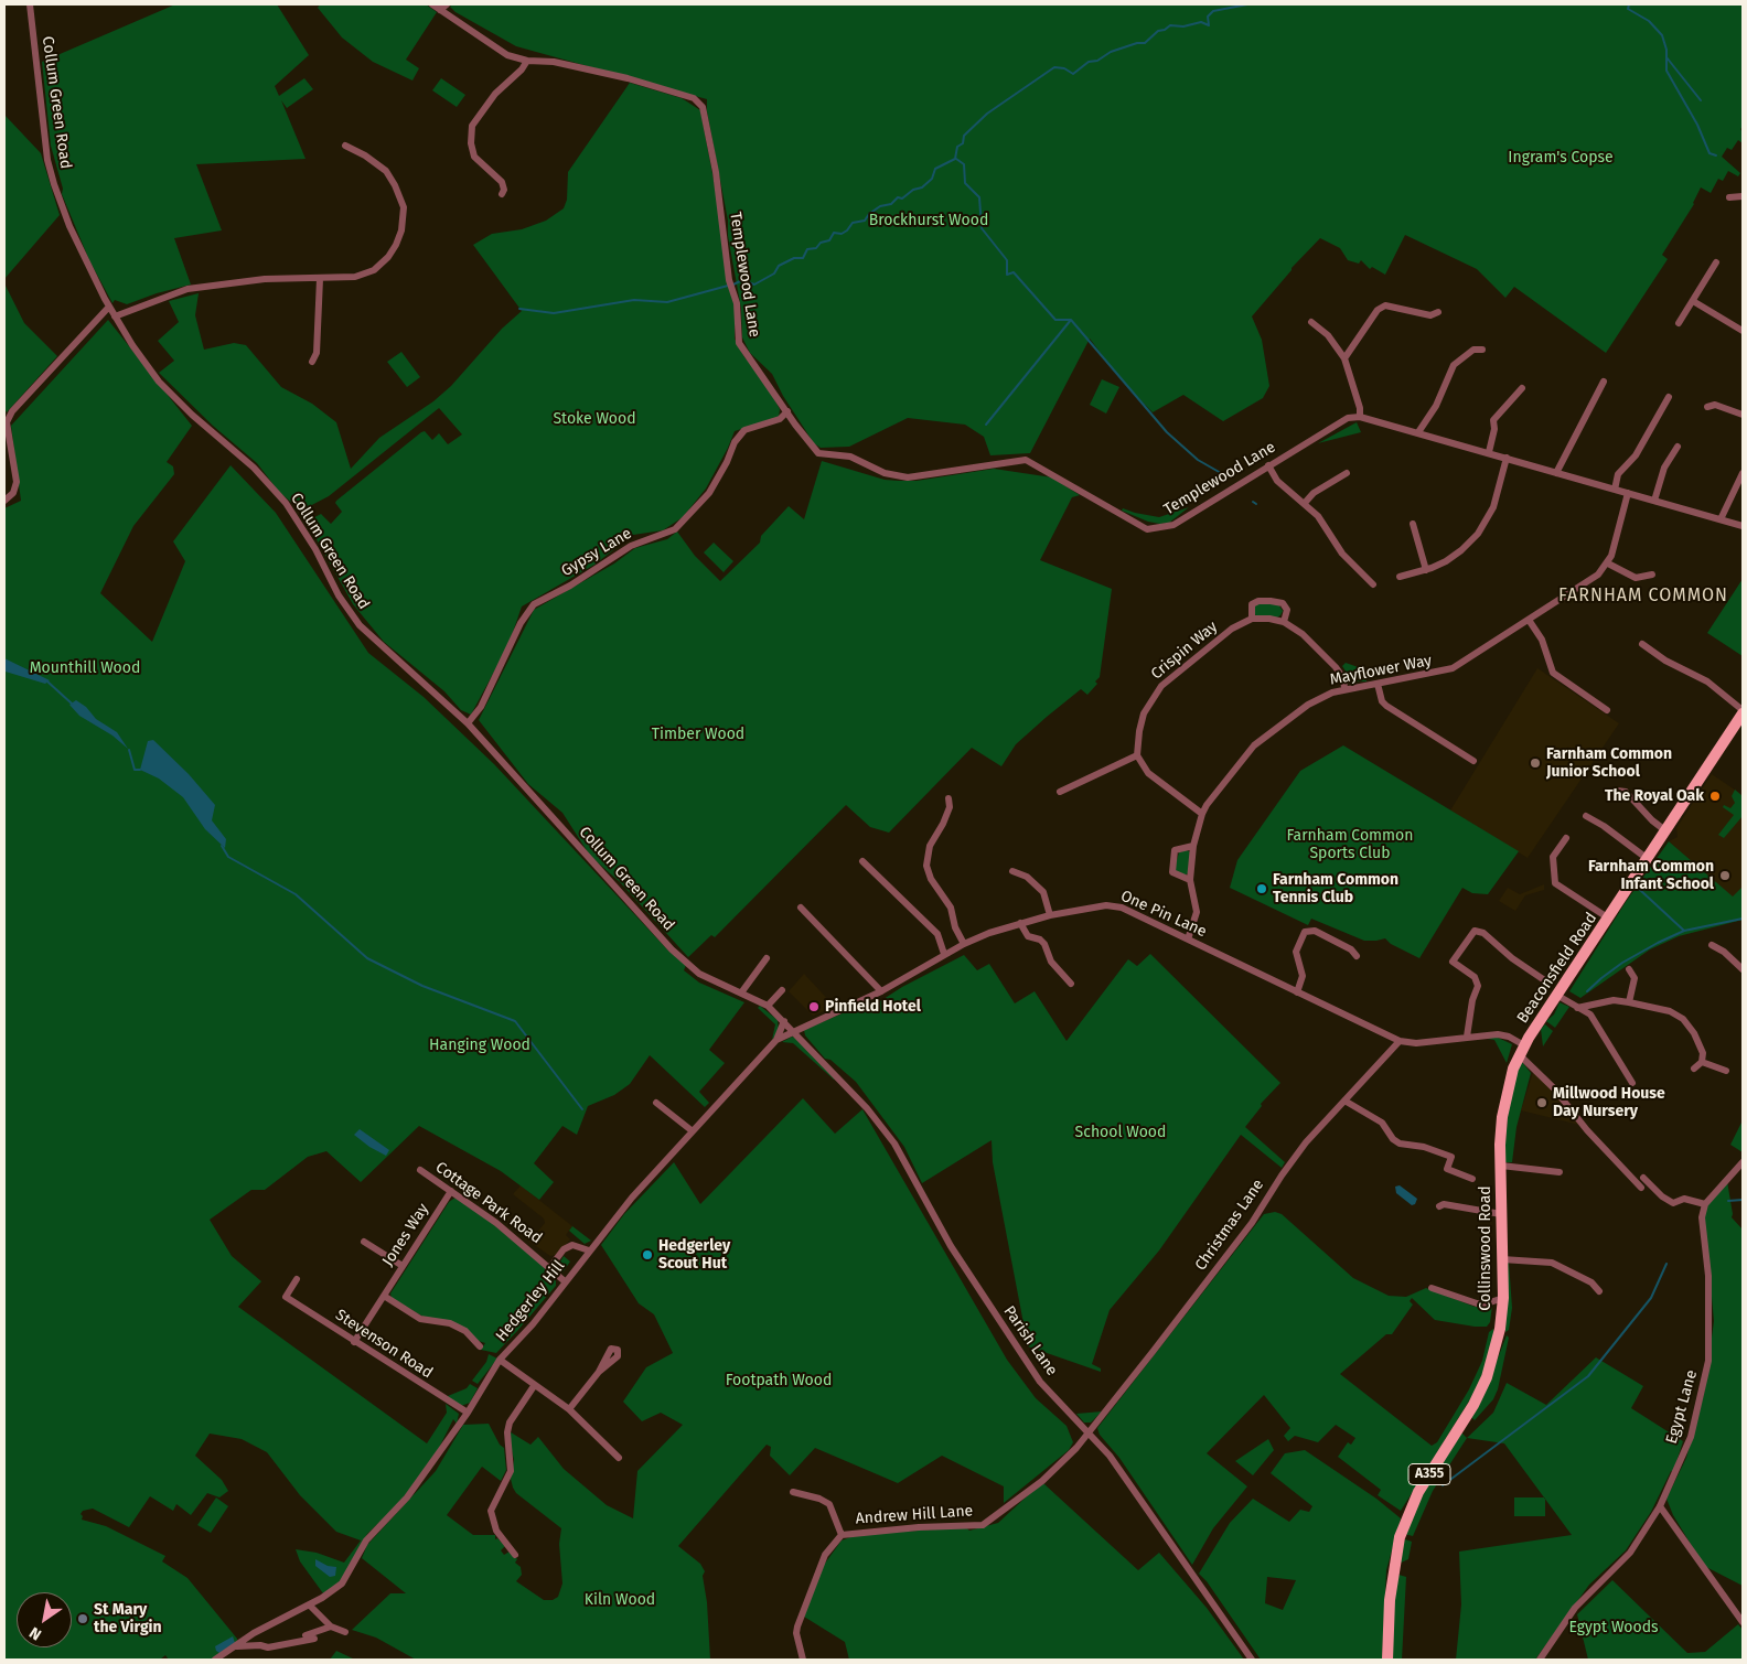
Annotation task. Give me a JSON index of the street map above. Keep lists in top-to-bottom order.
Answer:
{
  "streets": {
    "main road": ["Beaconsfield Road", "Collinswood Road", "A355"],
    "street": [
      "Collum Green Road",
      "Templewood Lane",
      "Gypsy Lane",
      "Crispin Way",
      "Mayflower Way",
      "One Pin Lane",
      "Cottage Park Road",
      "Christmas Lane",
      "Jones Way",
      "Hedgerley Hill",
      "Parish Lane",
      "Stevenson Road",
      "Egypt Lane",
      "Andrew Hill Lane"
    ]
  },
  "crossings": [
    ["Collum Green Road", "Gypsy Lane"],
    ["Collum Green Road", "One Pin Lane"],
    ["Collum Green Road", "Hedgerley Hill"],
    ["Collum Green Road", "Parish Lane"],
    ["Templewood Lane", "Gypsy Lane"],
    ["Mayflower Way", "One Pin Lane"],
    ["One Pin Lane", "Beaconsfield Road"],
    ["One Pin Lane", "Christmas Lane"],
    ["One Pin Lane", "Collinswood Road"],
    ["One Pin Lane", "Hedgerley Hill"],
    ["One Pin Lane", "Parish Lane"],
    ["Beaconsfield Road", "Collinswood Road"],
    ["Cottage Park Road", "Jones Way"],
    ["Cottage Park Road", "Hedgerley Hill"],
    ["Christmas Lane", "Parish Lane"],
    ["Christmas Lane", "Andrew Hill Lane"],
    ["Jones Way", "Stevenson Road"],
    ["Hedgerley Hill", "Parish Lane"],
    ["Hedgerley Hill", "Stevenson Road"],
    ["Parish Lane", "Andrew Hill Lane"]
  ],
  "districts": ["FARNHAM COMMON"],
  "parks": [
    "Ingram's Copse",
    "Brockhurst Wood",
    "Stoke Wood",
    "Mounthill Wood",
    "Timber Wood",
    "Farnham Common Sports Club",
    "Hanging Wood",
    "School Wood",
    "Footpath Wood",
    "Kiln Wood",
    "Egypt Woods"
  ],
  "places": [
    "Farnham Common Junior School",
    "The Royal Oak",
    "Farnham Common Infant School",
    "Farnham Common Tennis Club",
    "Pinfield Hotel",
    "Millwood House Day Nursery",
    "Hedgerley Scout Hut",
    "St Mary the Virgin"
  ],
  "north": "bottom left"
}
